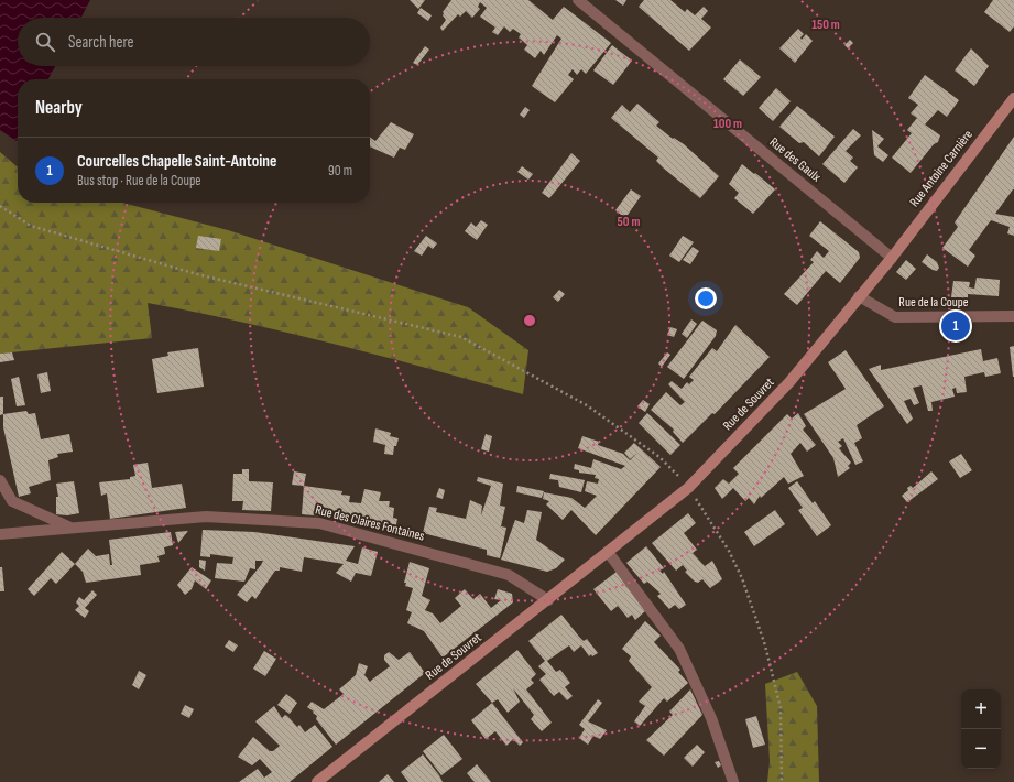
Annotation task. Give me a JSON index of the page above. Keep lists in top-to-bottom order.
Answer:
{
  "streets": {
    "main road": ["Rue Antoine Carnière", "Rue de Souvret"],
    "street": ["Rue des Gaulx", "Rue de la Coupe", "Rue des Claires Fontaines"]
  },
  "crossings": [
    ["Rue des Gaulx", "Rue Antoine Carnière"],
    ["Rue des Gaulx", "Rue de Souvret"],
    ["Rue Antoine Carnière", "Rue de Souvret"],
    ["Rue de la Coupe", "Rue de Souvret"],
    ["Rue de Souvret", "Rue des Claires Fontaines"]
  ],
  "page": {
    "search": "Search here",
    "heading": "Nearby",
    "list": [
      {
        "mark": "1",
        "name": "Courcelles Chapelle Saint-Antoine",
        "note": "Bus stop · Rue de la Coupe",
        "value": "90 m"
      }
    ],
    "pins": "1",
    "map_buttons": ["+", "−"]
  },
  "rings": ["150 m", "100 m", "50 m"]
}
